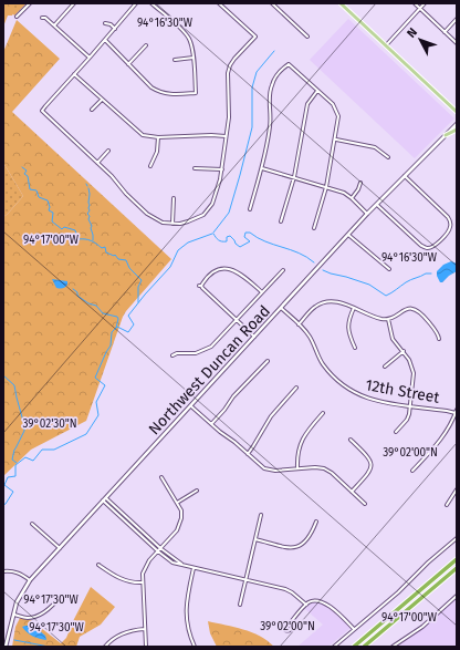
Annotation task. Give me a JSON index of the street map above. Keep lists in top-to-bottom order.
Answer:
{
  "streets": {
    "street": ["Northwest Duncan Road", "12th Street"]
  },
  "crossings": [
    ["Northwest Duncan Road", "12th Street"]
  ],
  "north": "top left",
  "coordinates": [
    "94°16'30\"W",
    "94°17'00\"W",
    "39°02'30\"N",
    "39°02'00\"N",
    "94°17'30\"W"
  ]
}
